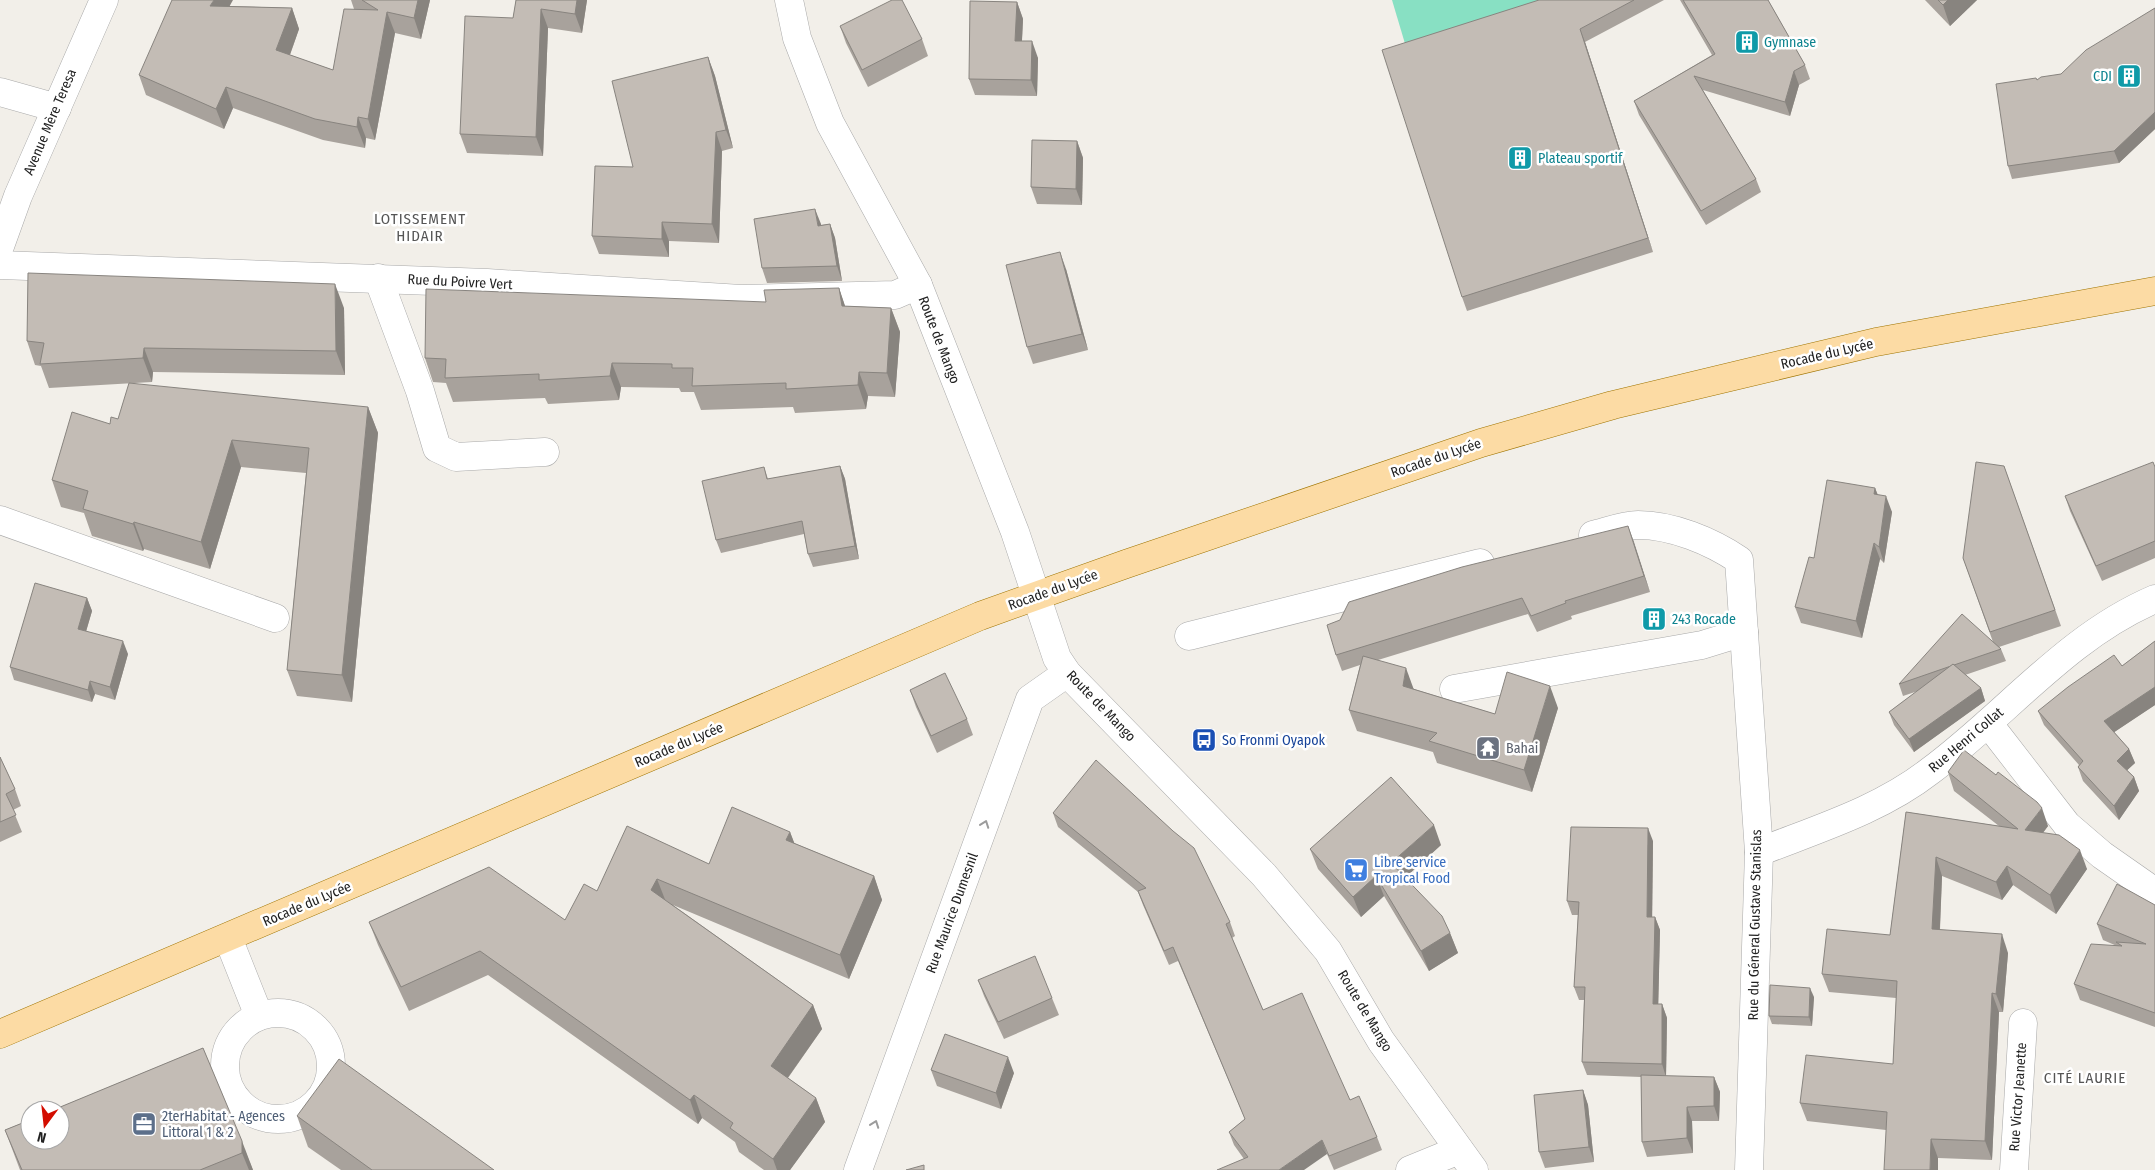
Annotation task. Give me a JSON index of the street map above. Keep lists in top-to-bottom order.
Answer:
{
  "streets": {
    "main road": ["Rocade du Lycée"],
    "street": [
      "Avenue Mère Teresa",
      "Rue du Poivre Vert",
      "Route de Mango",
      "Rue Henri Collat",
      "Rue Maurice Dumesnil",
      "Rue du Géneral Gustave Stanislas",
      "Rue Victor Jeanette"
    ]
  },
  "crossings": [
    ["Rue du Poivre Vert", "Route de Mango"],
    ["Route de Mango", "Rocade du Lycée"],
    ["Route de Mango", "Rue Maurice Dumesnil"],
    ["Rue Henri Collat", "Rue du Géneral Gustave Stanislas"]
  ],
  "one_way": ["Rue Maurice Dumesnil"],
  "districts": ["LOTISSEMENT HIDAIR", "CITÉ LAURIE"],
  "places": {
    "building": [
      "Gymnase",
      "CDI",
      "Plateau sportif",
      "243 Rocade"
    ],
    "bus stop": ["So Fronmi Oyapok"],
    "temple": ["Bahai"],
    "supermarket": ["Libre service Tropical Food"],
    "office": ["2terHabitat - Agences Littoral 1 & 2"]
  },
  "north": "bottom"
}
